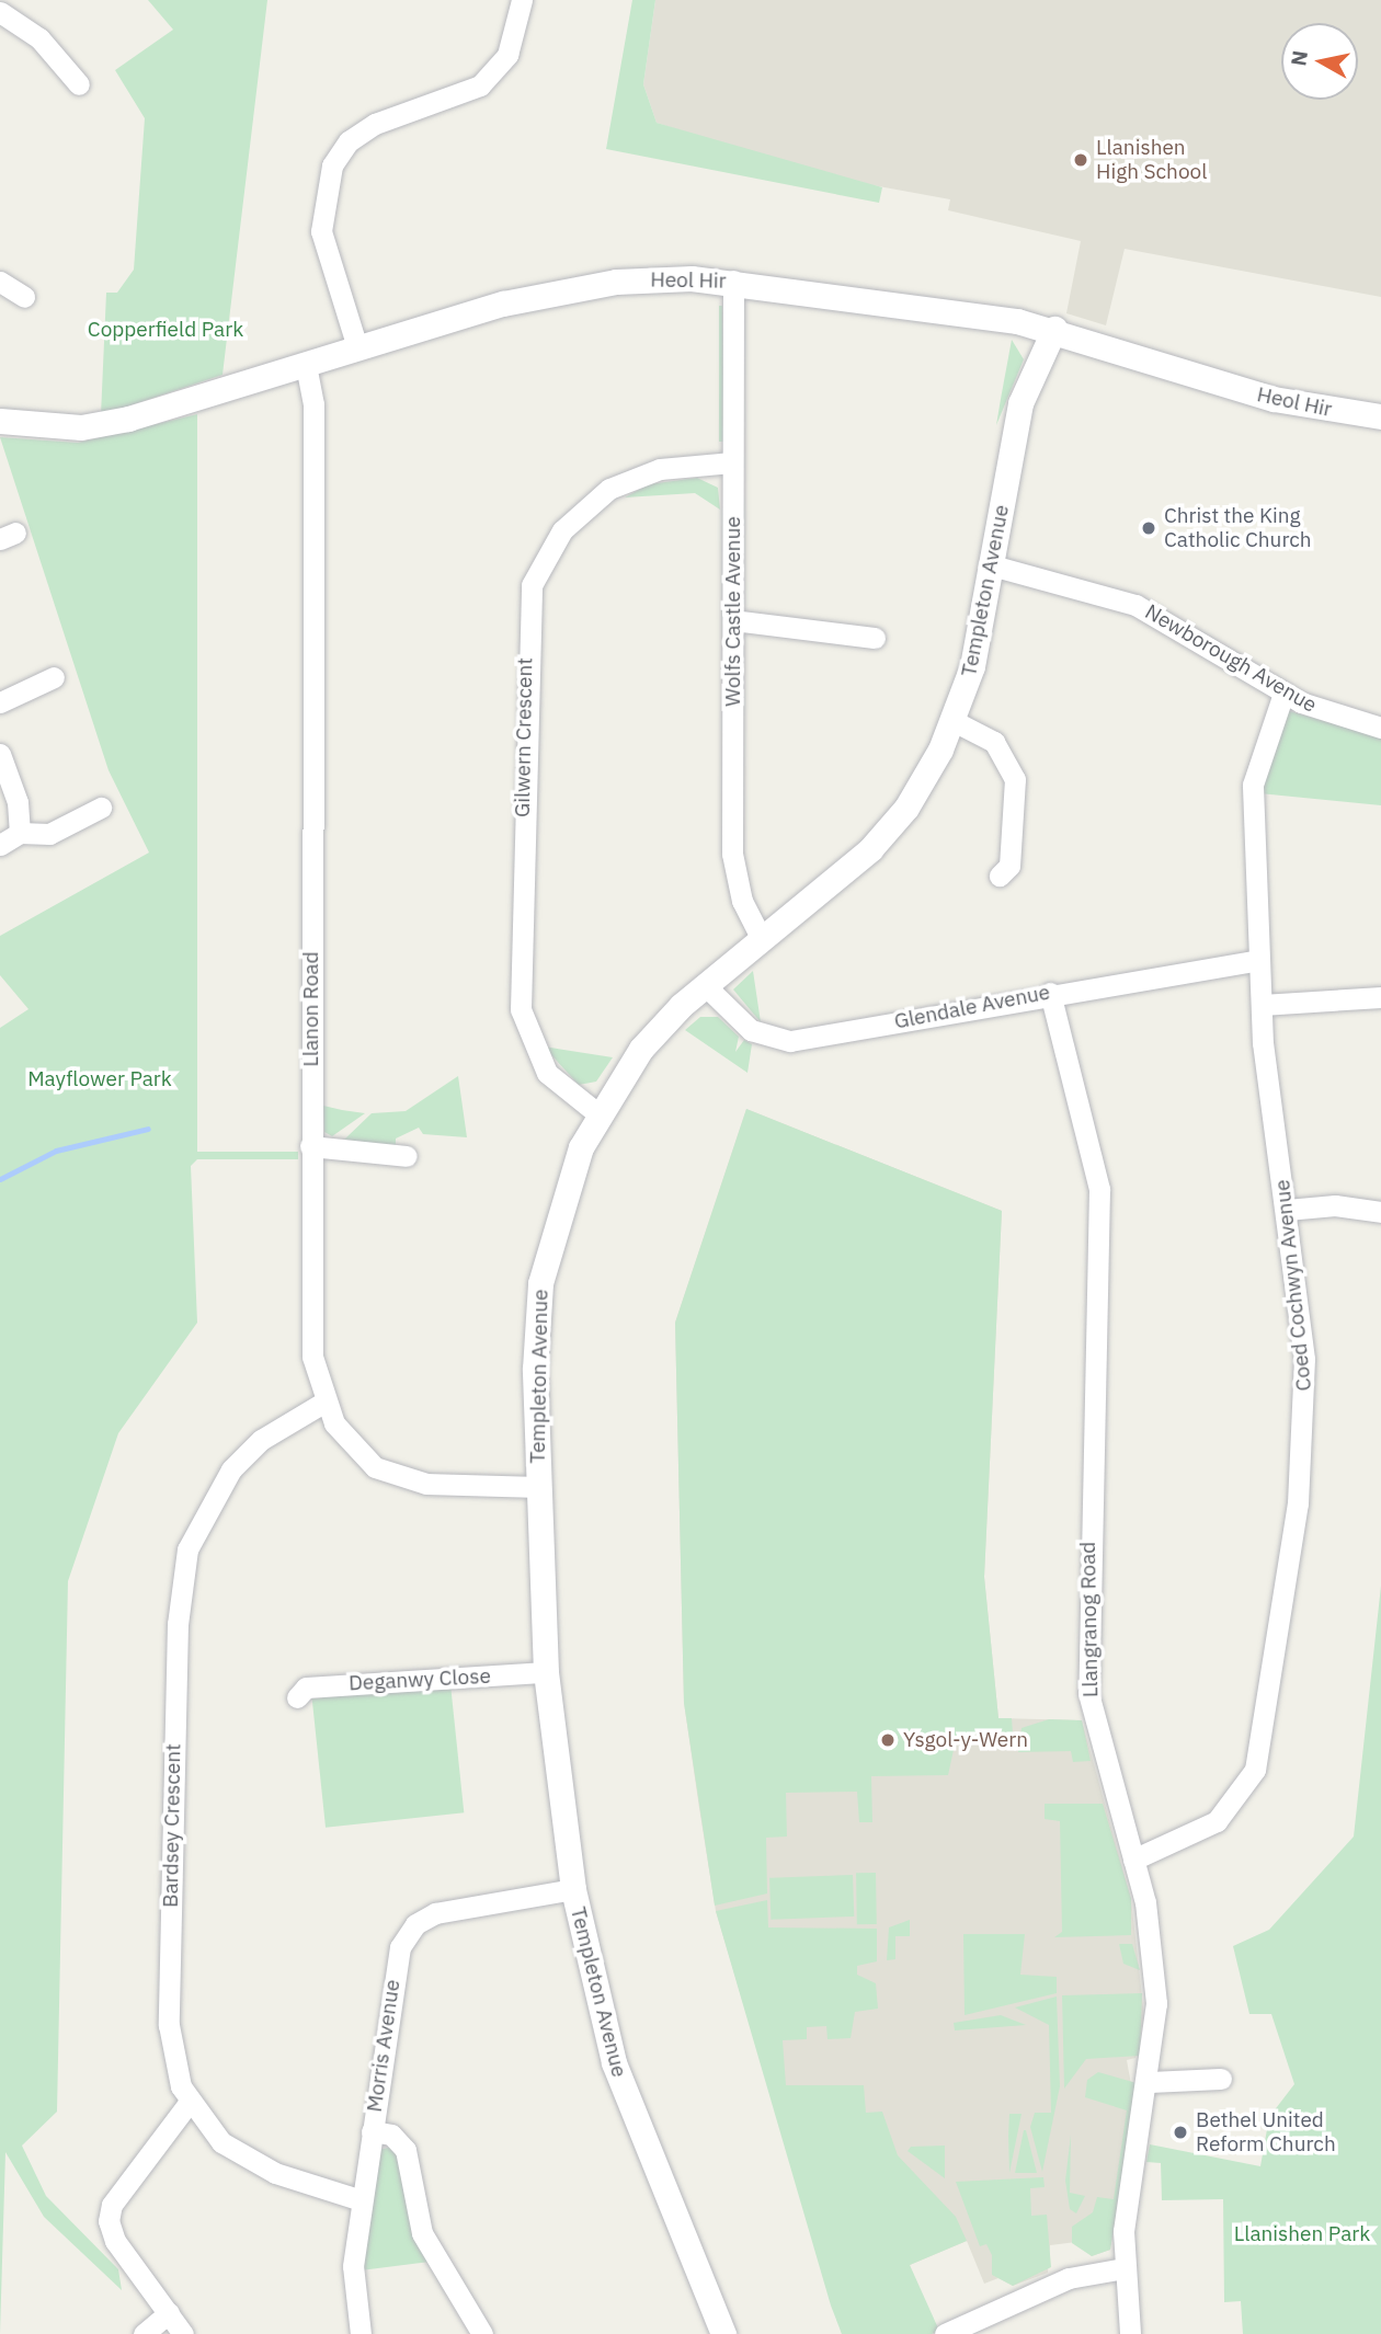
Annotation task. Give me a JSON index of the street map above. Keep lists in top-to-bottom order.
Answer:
{
  "streets": {
    "street": [
      "Heol Hir",
      "Templeton Avenue",
      "Wolfs Castle Avenue",
      "Newborough Avenue",
      "Gilwern Crescent",
      "Glendale Avenue",
      "Llanon Road",
      "Coed Cochwyn Avenue",
      "Llangranog Road",
      "Deganwy Close",
      "Bardsey Crescent",
      "Morris Avenue"
    ]
  },
  "crossings": [
    ["Heol Hir", "Templeton Avenue"],
    ["Heol Hir", "Wolfs Castle Avenue"],
    ["Heol Hir", "Llanon Road"],
    ["Templeton Avenue", "Wolfs Castle Avenue"],
    ["Templeton Avenue", "Newborough Avenue"],
    ["Templeton Avenue", "Gilwern Crescent"],
    ["Templeton Avenue", "Glendale Avenue"],
    ["Templeton Avenue", "Llanon Road"],
    ["Templeton Avenue", "Deganwy Close"],
    ["Templeton Avenue", "Morris Avenue"],
    ["Wolfs Castle Avenue", "Gilwern Crescent"],
    ["Newborough Avenue", "Coed Cochwyn Avenue"],
    ["Glendale Avenue", "Coed Cochwyn Avenue"],
    ["Glendale Avenue", "Llangranog Road"],
    ["Llanon Road", "Bardsey Crescent"],
    ["Coed Cochwyn Avenue", "Llangranog Road"],
    ["Bardsey Crescent", "Morris Avenue"]
  ],
  "parks": ["Copperfield Park", "Mayflower Park", "Llanishen Park"],
  "places": [
    "Llanishen High School",
    "Christ the King Catholic Church",
    "Ysgol-y-Wern",
    "Bethel United Reform Church"
  ],
  "north": "left"
}
